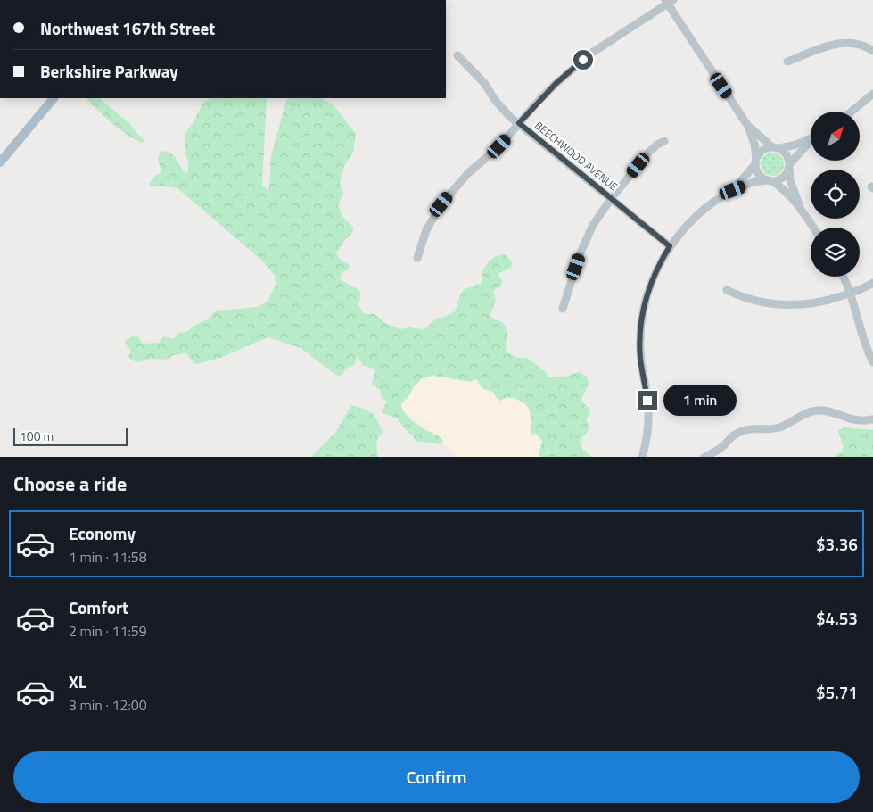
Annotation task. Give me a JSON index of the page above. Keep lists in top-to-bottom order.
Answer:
{
  "streets": {
    "street": ["BEECHWOOD AVENUE"]
  },
  "scale_bar": "100 m",
  "north": "top right",
  "page": {
    "banner": ["Northwest 167th Street", "Berkshire Parkway"],
    "bubble": "1 min",
    "scale": "100 m",
    "heading": "Choose a ride",
    "list": [
      {
        "name": "Economy",
        "note": "1 min · 11:58",
        "value": "$3.36"
      },
      {
        "name": "Comfort",
        "note": "2 min · 11:59",
        "value": "$4.53"
      },
      {
        "name": "XL",
        "note": "3 min · 12:00",
        "value": "$5.71"
      }
    ],
    "buttons": "Confirm"
  }
}
